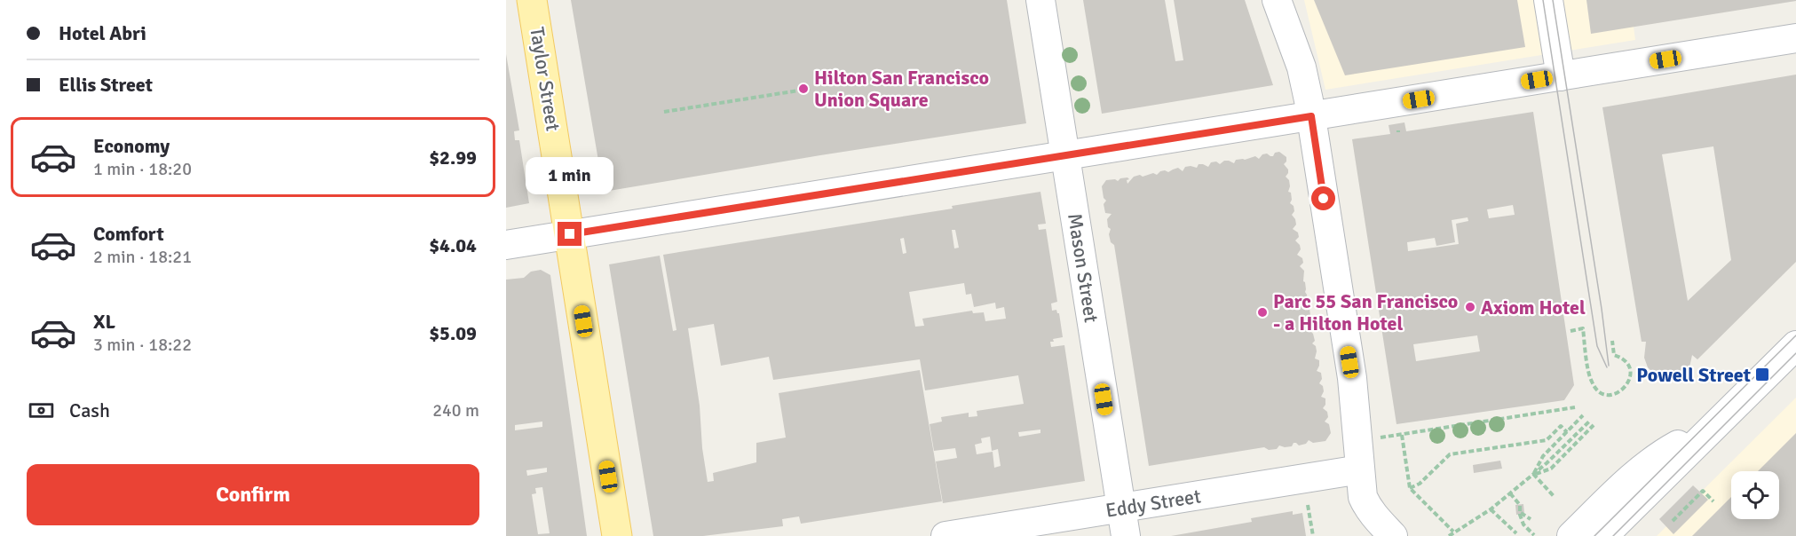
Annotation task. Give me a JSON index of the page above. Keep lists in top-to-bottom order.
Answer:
{
  "streets": {
    "main road": ["Taylor Street"],
    "street": ["Mason Street", "Eddy Street"]
  },
  "crossings": [
    ["Mason Street", "Eddy Street"]
  ],
  "places": {
    "other": ["Hilton San Francisco Union Square", "Axiom Hotel", "Parc 55 San Francisco - a Hilton Hotel"],
    "transit": ["Powell Street"]
  },
  "page": {
    "banner": ["Hotel Abri", "Ellis Street"],
    "list": [
      {
        "name": "Economy",
        "note": "1 min · 18:20",
        "value": "$2.99"
      },
      {
        "name": "Comfort",
        "note": "2 min · 18:21",
        "value": "$4.04"
      },
      {
        "name": "XL",
        "note": "3 min · 18:22",
        "value": "$5.09"
      }
    ],
    "bubble": "1 min",
    "pay": ["Cash", "240 m"],
    "buttons": "Confirm"
  }
}
